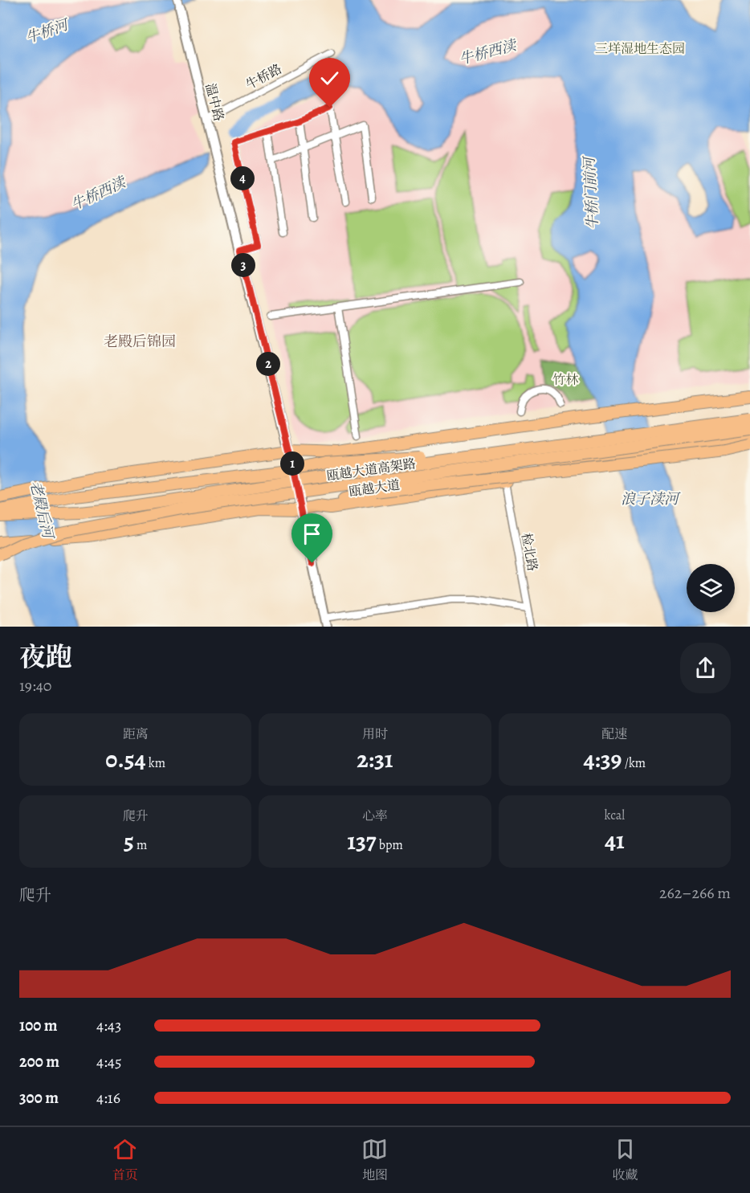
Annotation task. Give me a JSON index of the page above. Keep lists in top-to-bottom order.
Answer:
{
  "streets": {
    "highway": ["瓯越大道高架路", "瓯越大道"],
    "street": ["牛桥路", "温中路", "检北路"]
  },
  "crossings": [
    ["牛桥路", "温中路"],
    ["温中路", "瓯越大道"],
    ["瓯越大道", "检北路"]
  ],
  "districts": ["老殿后锦园"],
  "water": [
    "牛桥河",
    "牛桥西渎",
    "牛桥门前河",
    "浪子渎河",
    "老殿后河"
  ],
  "parks": ["三垟湿地生态园", "竹林"],
  "page": {
    "pins": [
      "4",
      "3",
      "2",
      "1"
    ],
    "heading": ["夜跑", "19:40"],
    "stats": [
      ["距离", "0.54 km"],
      ["用时", "2:31"],
      ["配速", "4:39 /km"],
      ["爬升", "5 m"],
      ["心率", "137 bpm"],
      ["kcal", "41"]
    ],
    "chart": ["爬升", "262–266 m"],
    "list": [
      {
        "name": "100 m",
        "note": "4:43"
      },
      {
        "name": "200 m",
        "note": "4:45"
      },
      {
        "name": "300 m",
        "note": "4:16"
      }
    ],
    "tabs": ["首页", "地图", "收藏"]
  }
}
